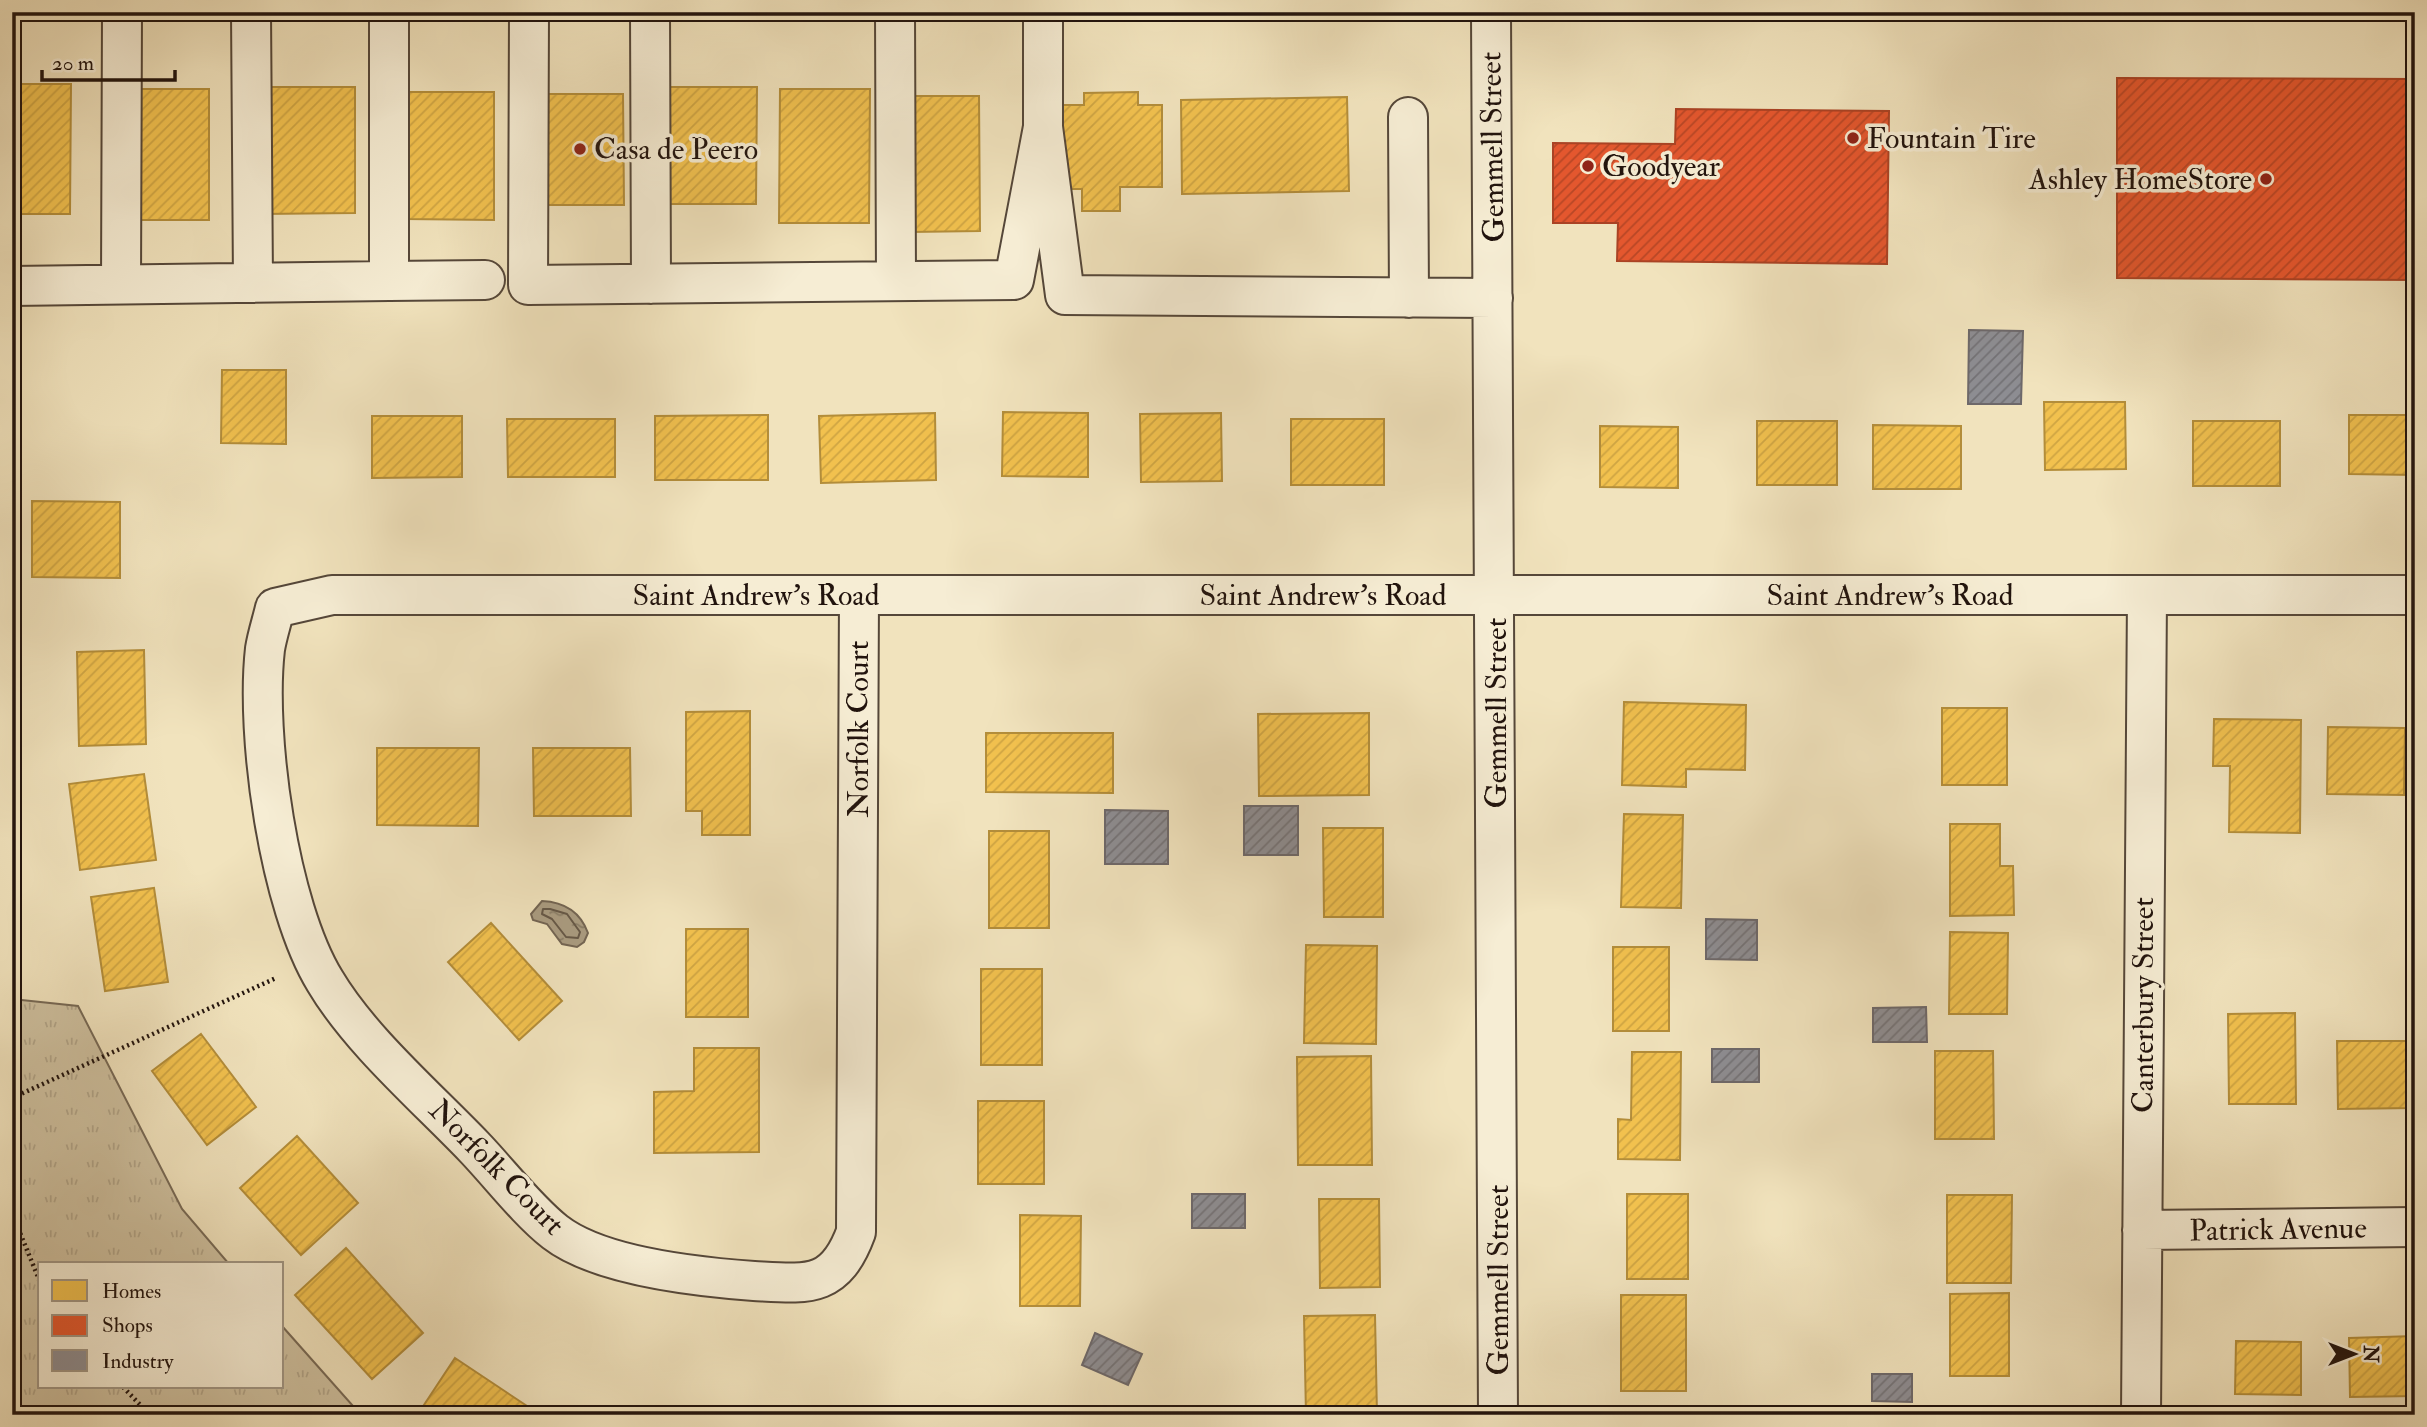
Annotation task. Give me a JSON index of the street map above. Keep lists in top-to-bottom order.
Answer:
{
  "streets": {
    "street": [
      "Gemmell Street",
      "Saint Andrew's Road",
      "Norfolk Court",
      "Canterbury Street",
      "Patrick Avenue"
    ]
  },
  "crossings": [
    ["Gemmell Street", "Saint Andrew's Road"],
    ["Saint Andrew's Road", "Norfolk Court"],
    ["Saint Andrew's Road", "Canterbury Street"],
    ["Canterbury Street", "Patrick Avenue"]
  ],
  "places": [
    "Fountain Tire",
    "Casa de Peero",
    "Goodyear",
    "Ashley HomeStore"
  ],
  "legend": ["Homes", "Shops", "Industry"],
  "scale_bar": "20 m",
  "north": "right"
}
